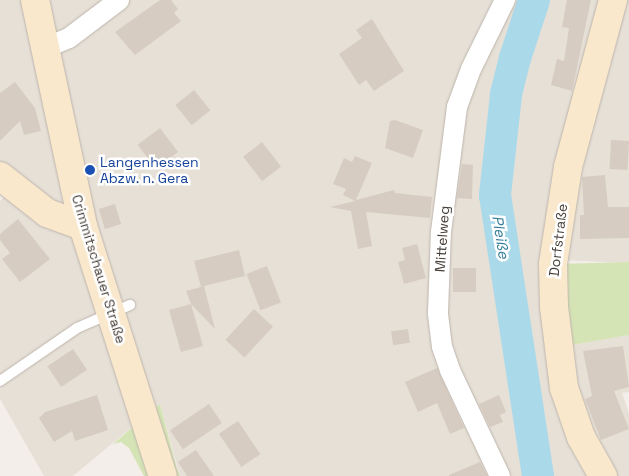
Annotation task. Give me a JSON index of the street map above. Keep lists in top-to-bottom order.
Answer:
{
  "streets": {
    "street": ["Mittelweg", "Dorfstraße", "Crimmitschauer Straße"]
  },
  "water": ["Pleiße"],
  "places": ["Langenhessen Abzw. n. Gera"]
}
